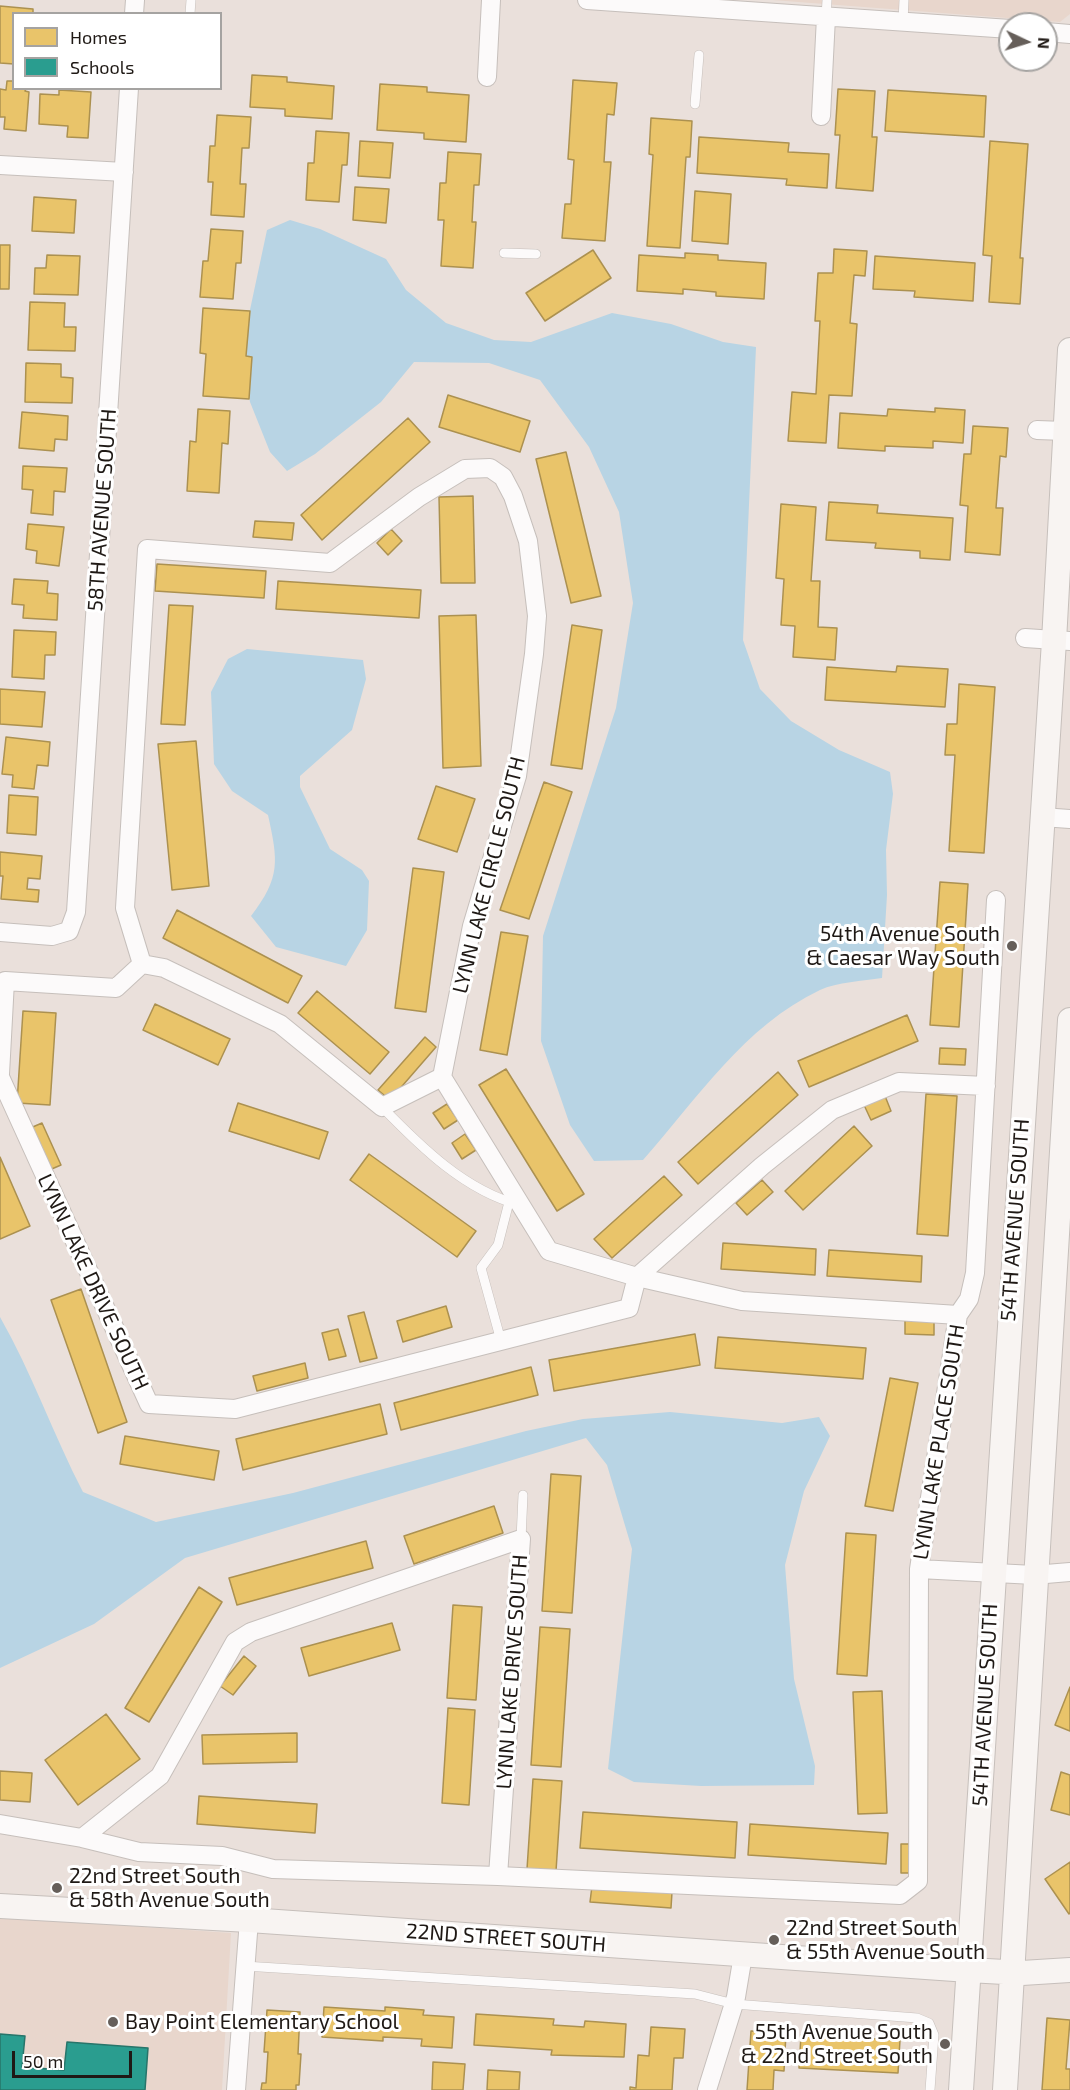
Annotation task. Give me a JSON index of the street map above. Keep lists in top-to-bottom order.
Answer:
{
  "streets": {
    "main road": ["54TH AVENUE SOUTH", "22ND STREET SOUTH"],
    "street": [
      "58TH AVENUE SOUTH",
      "LYNN LAKE CIRCLE SOUTH",
      "LYNN LAKE DRIVE SOUTH",
      "LYNN LAKE PLACE SOUTH"
    ]
  },
  "crossings": [
    ["LYNN LAKE CIRCLE SOUTH", "LYNN LAKE DRIVE SOUTH"],
    ["54TH AVENUE SOUTH", "22ND STREET SOUTH"],
    ["LYNN LAKE DRIVE SOUTH", "LYNN LAKE PLACE SOUTH"]
  ],
  "places": [
    "54th Avenue South & Caesar Way South",
    "22nd Street South & 58th Avenue South",
    "22nd Street South & 55th Avenue South",
    "Bay Point Elementary School",
    "55th Avenue South & 22nd Street South"
  ],
  "legend": ["Homes", "Schools"],
  "scale_bar": "50 m",
  "north": "right"
}
